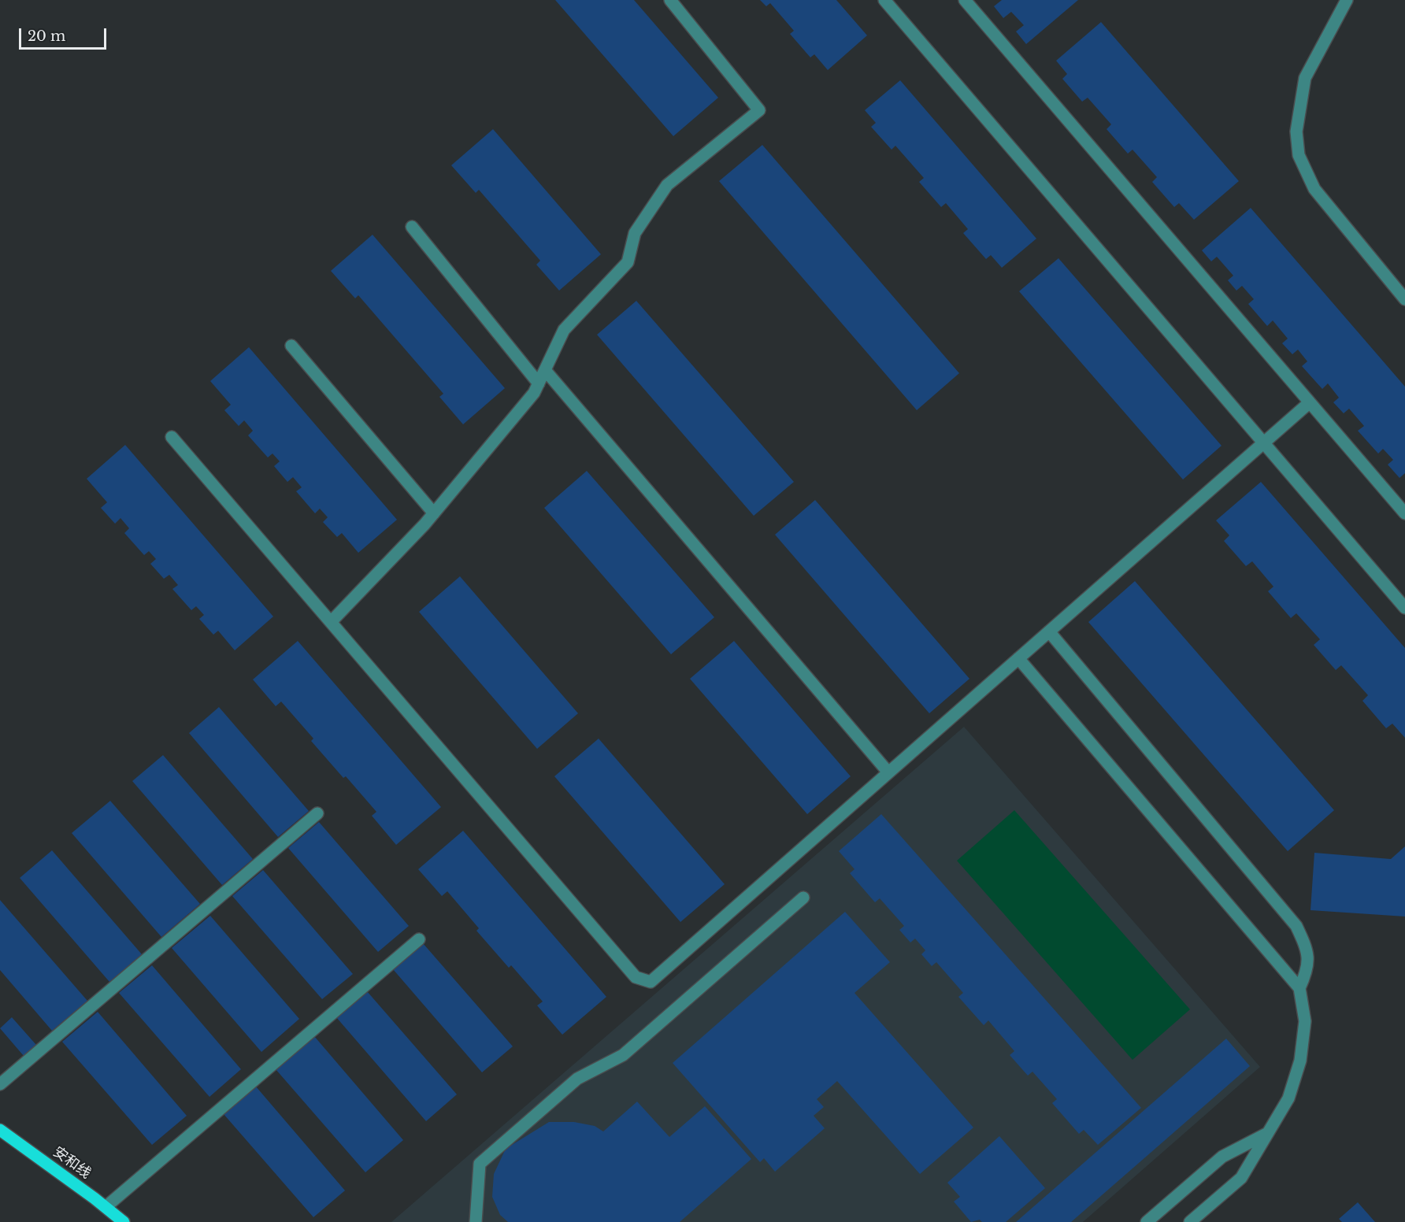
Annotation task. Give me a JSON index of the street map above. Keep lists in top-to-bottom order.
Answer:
{
  "streets": {
    "main road": ["安和线"]
  },
  "scale_bar": "20 m"
}
